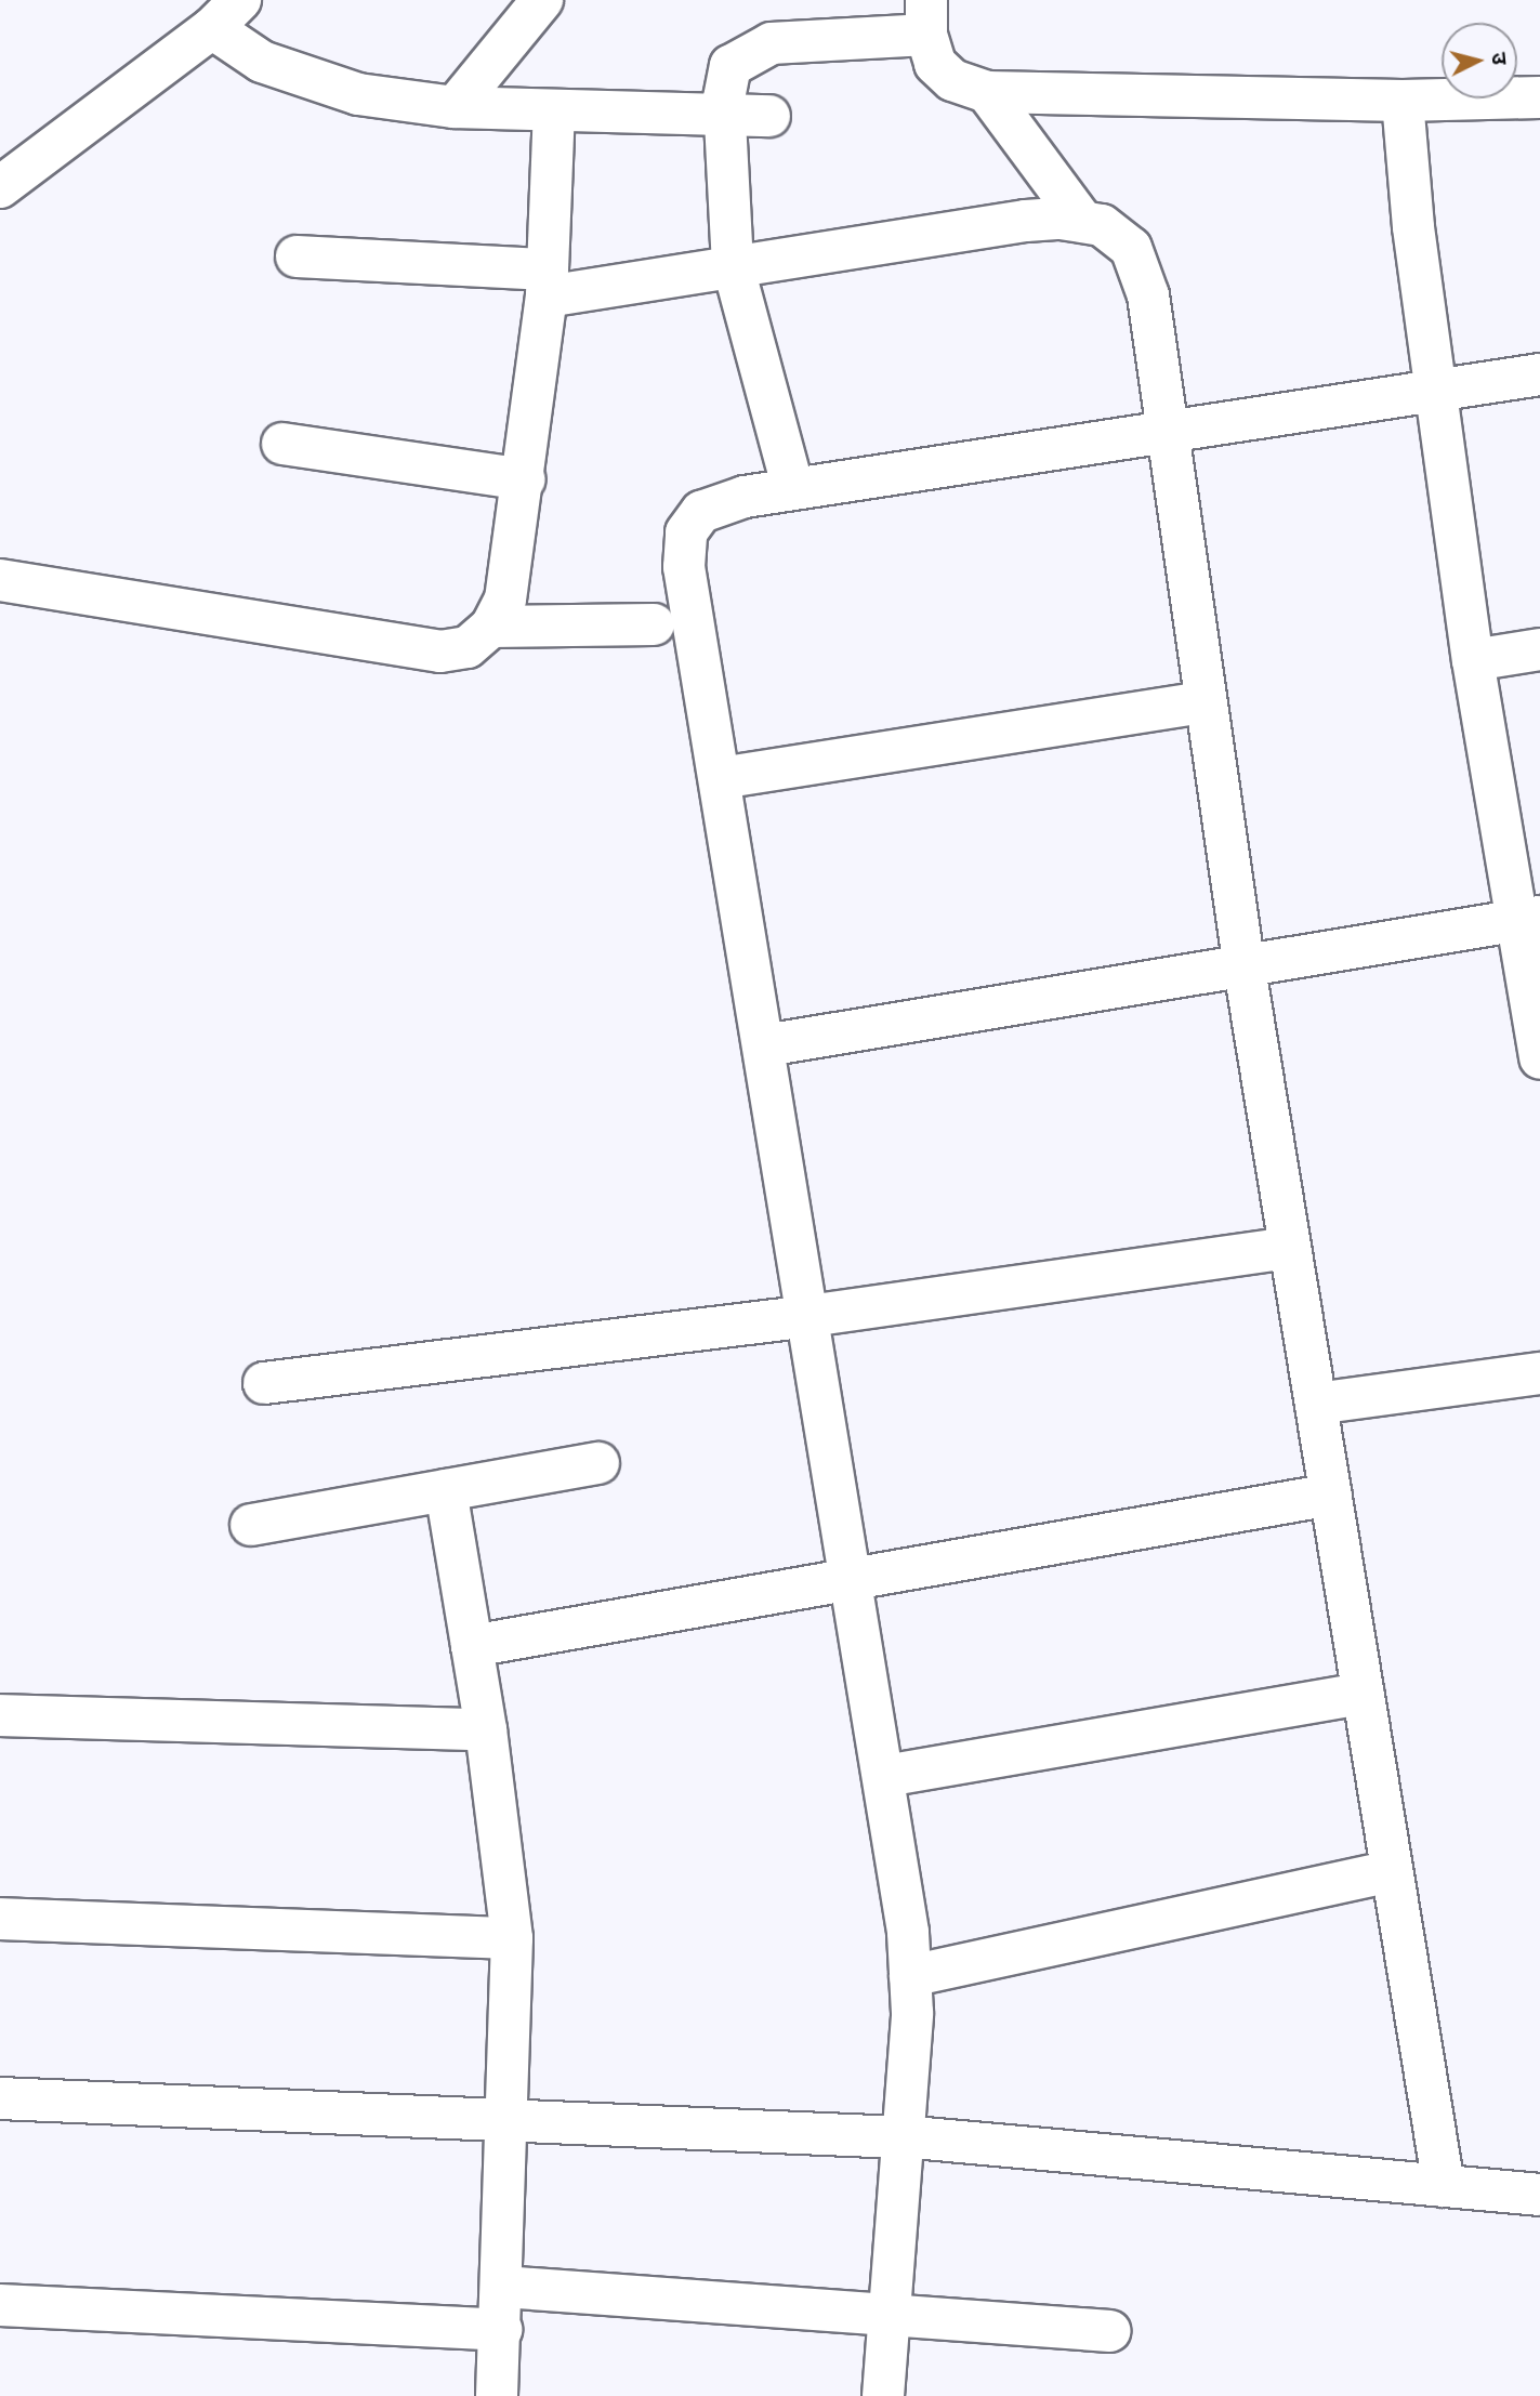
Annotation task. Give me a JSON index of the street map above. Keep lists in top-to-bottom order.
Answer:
{
  "north": "right"
}
